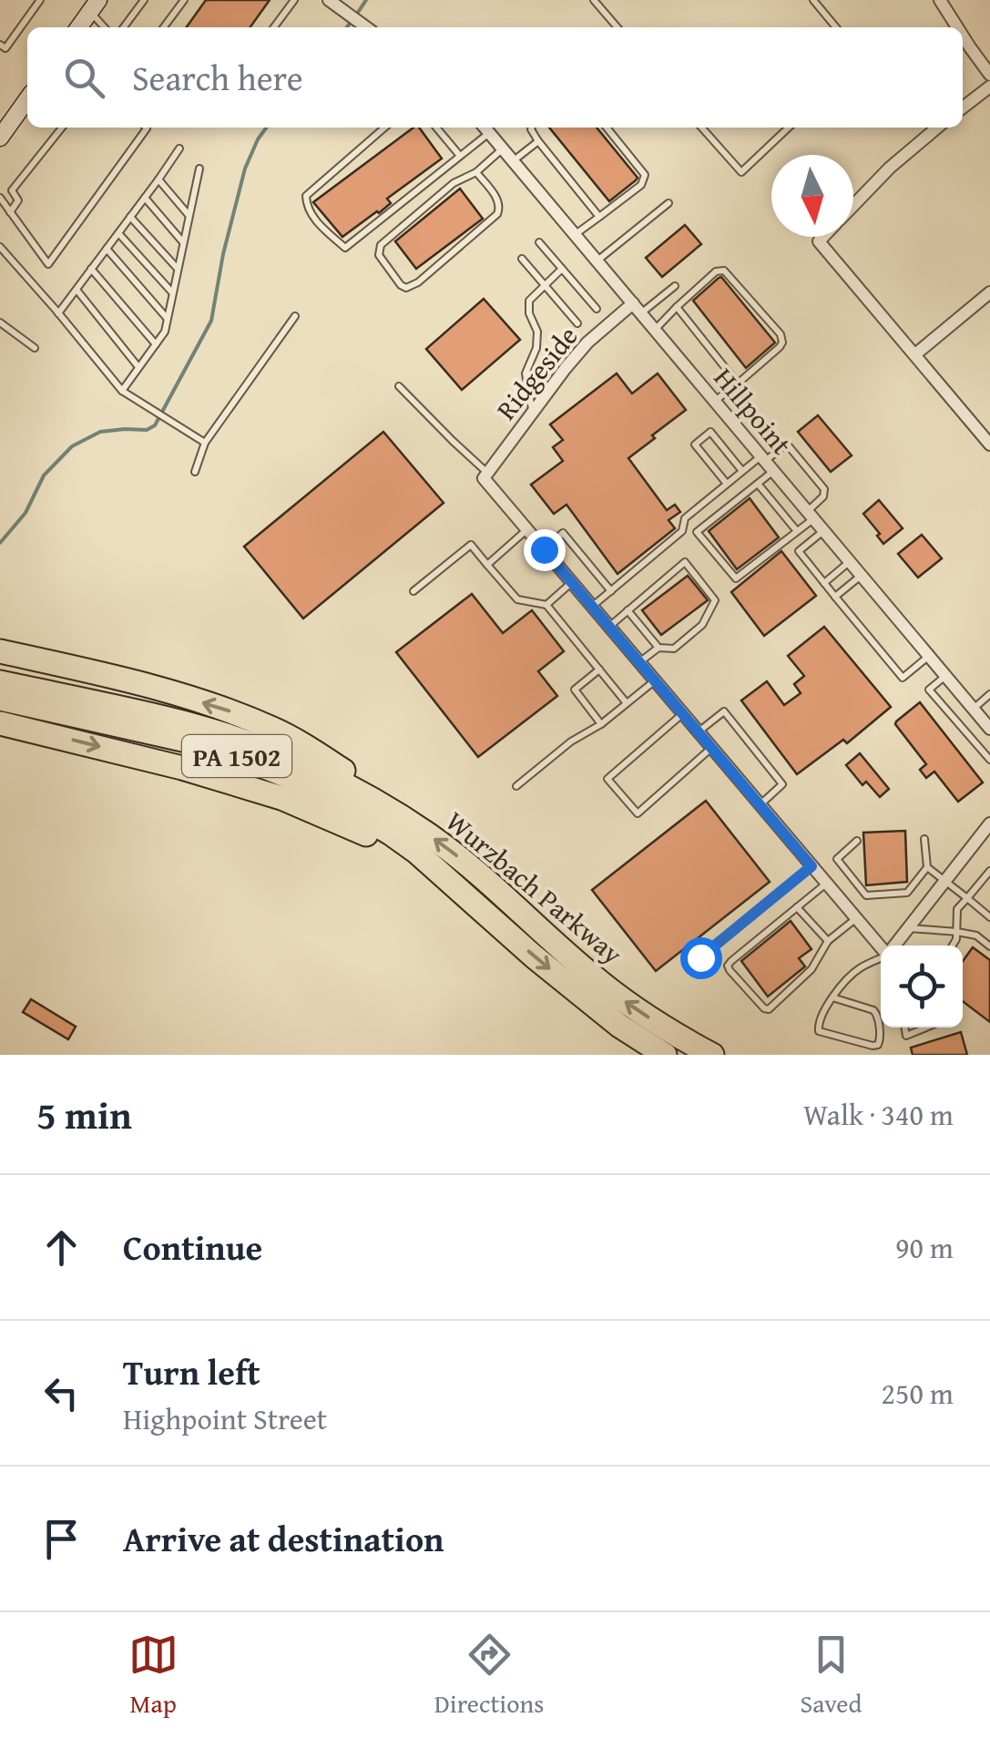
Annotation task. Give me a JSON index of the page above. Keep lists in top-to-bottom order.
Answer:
{
  "streets": {
    "highway": ["PA 1502", "Wurzbach Parkway"],
    "street": ["Ridgeside", "Hillpoint"]
  },
  "crossings": [
    ["Ridgeside", "Hillpoint"]
  ],
  "north": "bottom",
  "page": {
    "search": "Search here",
    "heading": ["5 min", "Walk · 340 m"],
    "list": [
      ["Continue", "90 m"],
      ["Turn left", "Highpoint Street", "250 m"],
      "Arrive at destination"
    ],
    "nav": ["Map", "Directions", "Saved"]
  }
}
